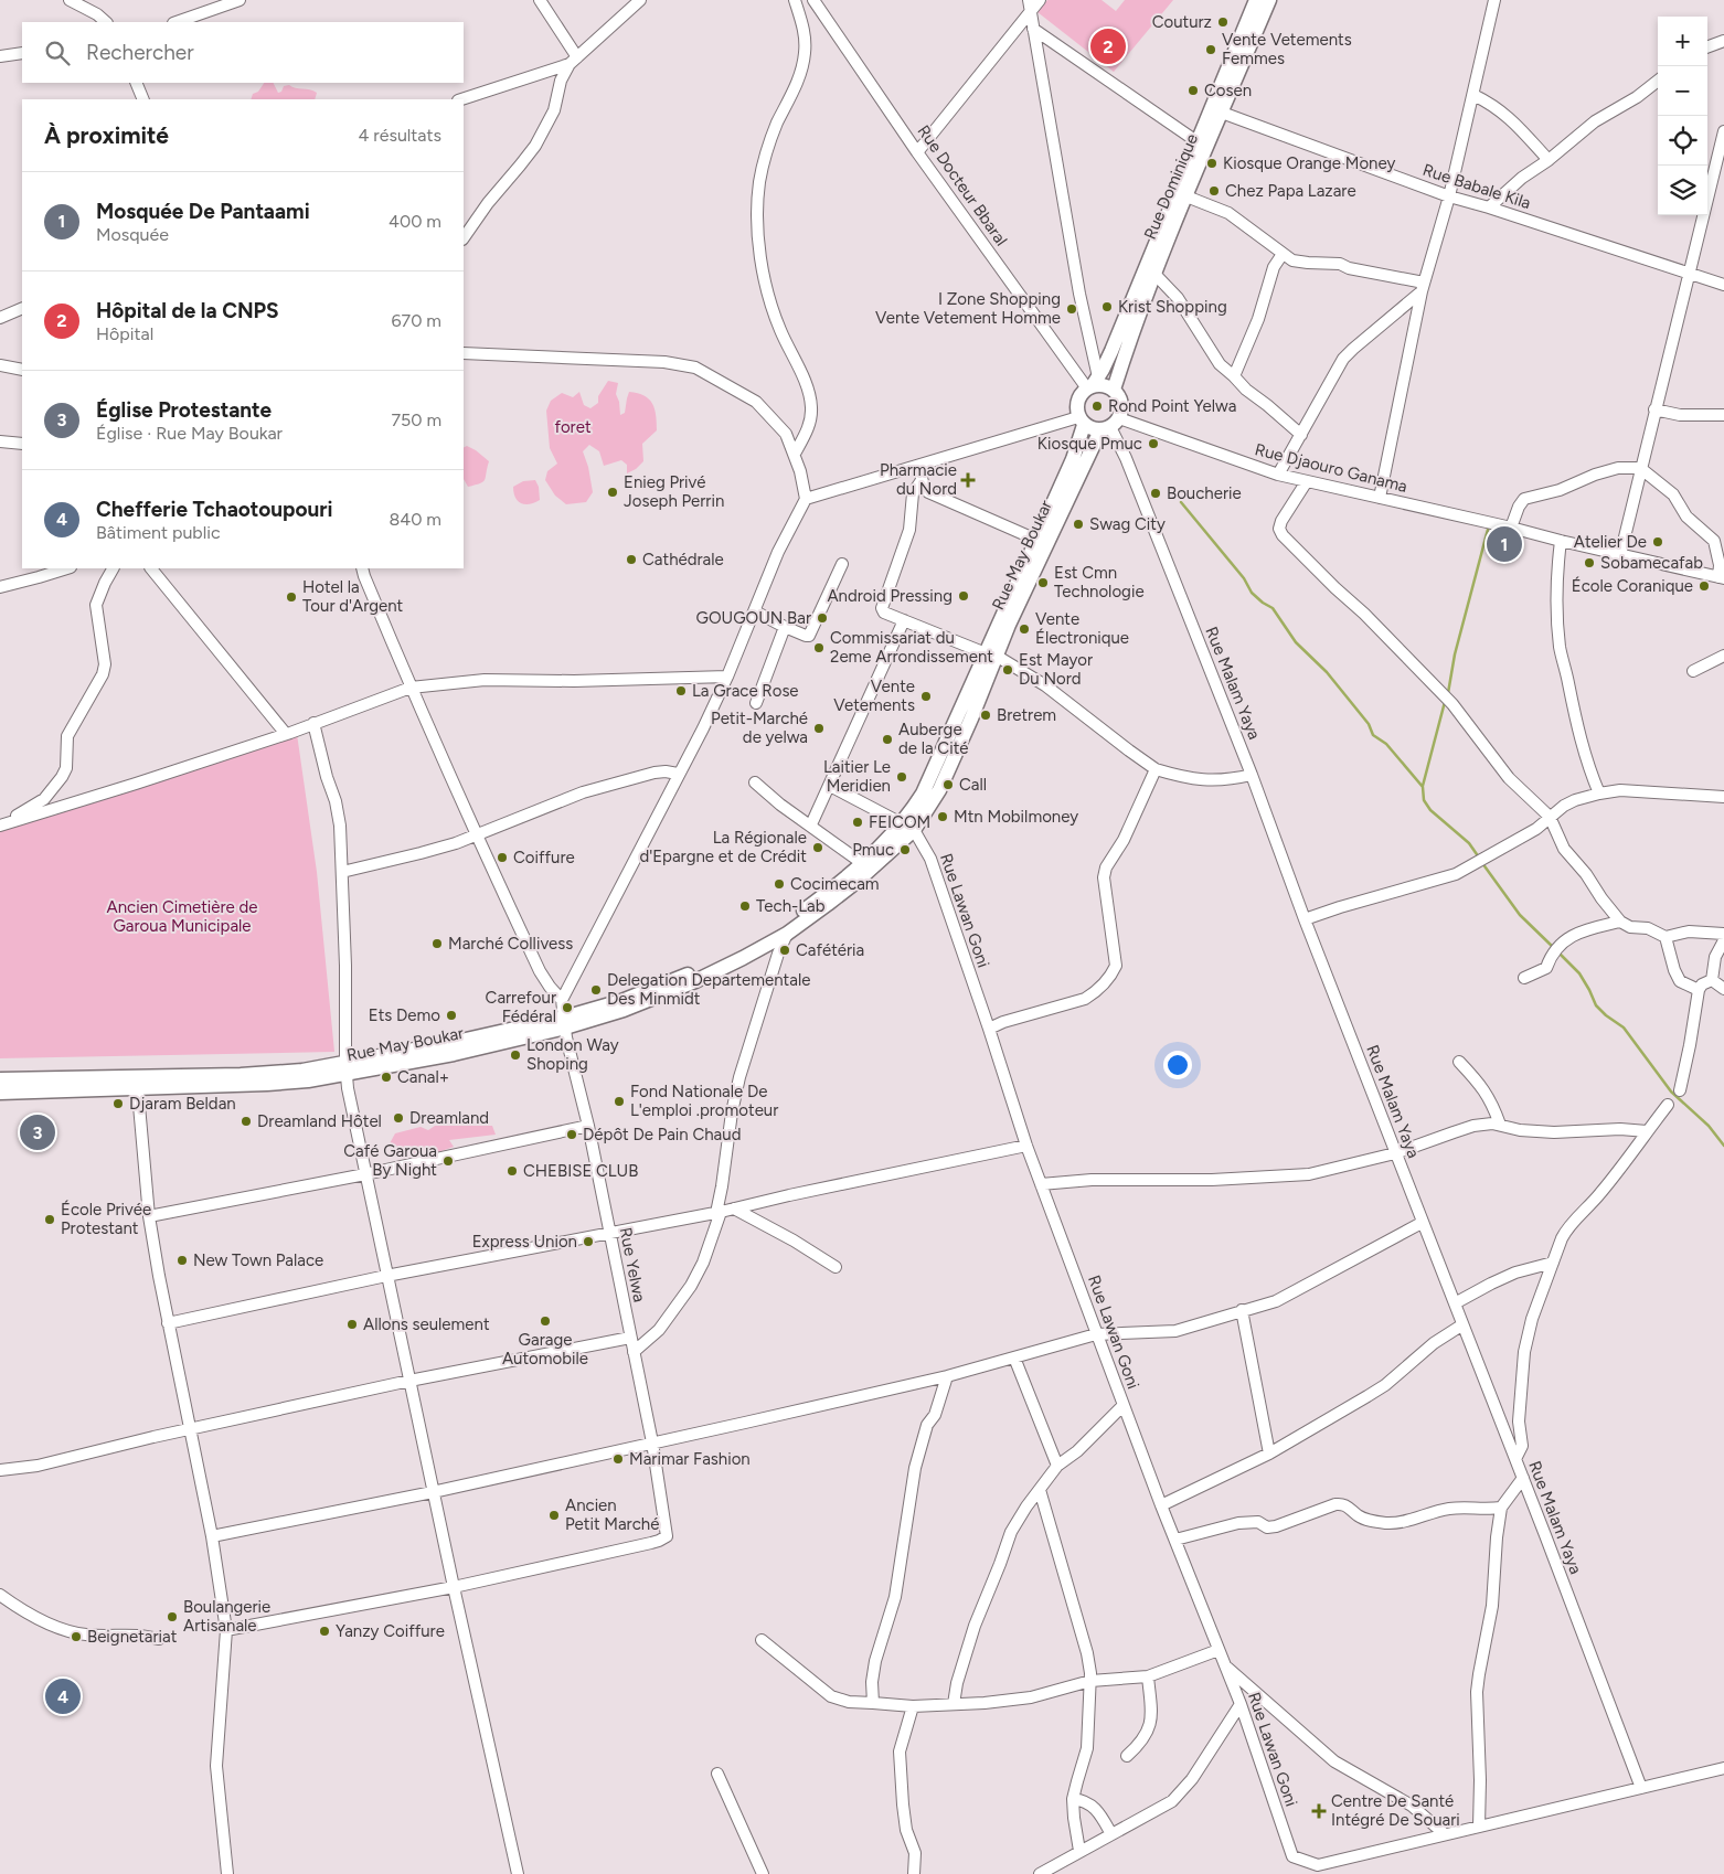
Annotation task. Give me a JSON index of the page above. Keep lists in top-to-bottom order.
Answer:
{
  "streets": {
    "main road": ["Rue Dominique", "Rue May Boukar"],
    "street": [
      "Rue Docteur Bbaral",
      "Rue Babale Kila",
      "Rue Djaouro Ganama",
      "Rue Malam Yaya",
      "Rue Lawan Goni",
      "Rue Yelwa"
    ]
  },
  "crossings": [
    ["Rue Docteur Bbaral", "Rue Dominique"],
    ["Rue Docteur Bbaral", "Rue Djaouro Ganama"],
    ["Rue Docteur Bbaral", "Rue May Boukar"],
    ["Rue Docteur Bbaral", "Rue Malam Yaya"],
    ["Rue Dominique", "Rue Babale Kila"],
    ["Rue Dominique", "Rue Djaouro Ganama"],
    ["Rue Dominique", "Rue May Boukar"],
    ["Rue Dominique", "Rue Malam Yaya"],
    ["Rue Djaouro Ganama", "Rue May Boukar"],
    ["Rue Djaouro Ganama", "Rue Malam Yaya"],
    ["Rue May Boukar", "Rue Malam Yaya"],
    ["Rue May Boukar", "Rue Lawan Goni"],
    ["Rue May Boukar", "Rue Yelwa"]
  ],
  "parks": ["foret", "Ancien Cimetière de Garoua Municipale"],
  "places": {
    "other": [
      "Couturz",
      "Vente Vetements Femmes",
      "Cosen",
      "Kiosque Orange Money",
      "Chez Papa Lazare",
      "Krist Shopping",
      "I Zone Shopping Vente Vetement Homme",
      "Rond Point Yelwa",
      "Kiosque Pmuc",
      "Enieg Privé Joseph Perrin",
      "Boucherie",
      "Swag City",
      "Atelier De",
      "Cathédrale",
      "Sobamecafab",
      "Est Cmn Technologie",
      "École Coranique",
      "Android Pressing",
      "Hotel la Tour d'Argent",
      "GOUGOUN Bar",
      "Vente Électronique",
      "Commissariat du 2eme Arrondissement",
      "Est Mayor Du Nord",
      "La Grace Rose",
      "Vente Vetements",
      "Bretrem",
      "Petit-Marché de yelwa",
      "Auberge de la Cité",
      "Laitier Le Meridien",
      "Call",
      "Mtn Mobilmoney",
      "FEICOM",
      "La Régionale d'Epargne et de Crédit",
      "Pmuc",
      "Coiffure",
      "Cocimecam",
      "Tech-Lab",
      "Marché Collivess",
      "Cafétéria",
      "Delegation Departementale Des Minmidt",
      "Carrefour Fédéral",
      "Ets Demo",
      "London Way Shoping",
      "Canal+",
      "Fond Nationale De L'emploi .promoteur",
      "Djaram Beldan",
      "Dreamland",
      "Dreamland Hôtel",
      "Dépôt De Pain Chaud",
      "Café Garoua By Night",
      "CHEBISE CLUB",
      "École Privée Protestant",
      "Express Union",
      "New Town Palace",
      "Garage Automobile",
      "Allons seulement",
      "Marimar Fashion",
      "Ancien Petit Marché",
      "Boulangerie Artisanale",
      "Yanzy Coiffure",
      "Beignetariat"
    ],
    "health": ["Pharmacie du Nord", "Centre De Santé Intégré De Souari"]
  },
  "page": {
    "map_buttons": ["+", "−"],
    "search": "Rechercher",
    "pins": [
      "2",
      "1",
      "3",
      "4"
    ],
    "heading": ["À proximité", "4 résultats"],
    "list": [
      {
        "mark": "1",
        "name": "Mosquée De Pantaami",
        "note": "Mosquée",
        "value": "400 m"
      },
      {
        "mark": "2",
        "name": "Hôpital de la CNPS",
        "note": "Hôpital",
        "value": "670 m"
      },
      {
        "mark": "3",
        "name": "Église Protestante",
        "note": "Église · Rue May Boukar",
        "value": "750 m"
      },
      {
        "mark": "4",
        "name": "Chefferie Tchaotoupouri",
        "note": "Bâtiment public",
        "value": "840 m"
      }
    ]
  }
}
